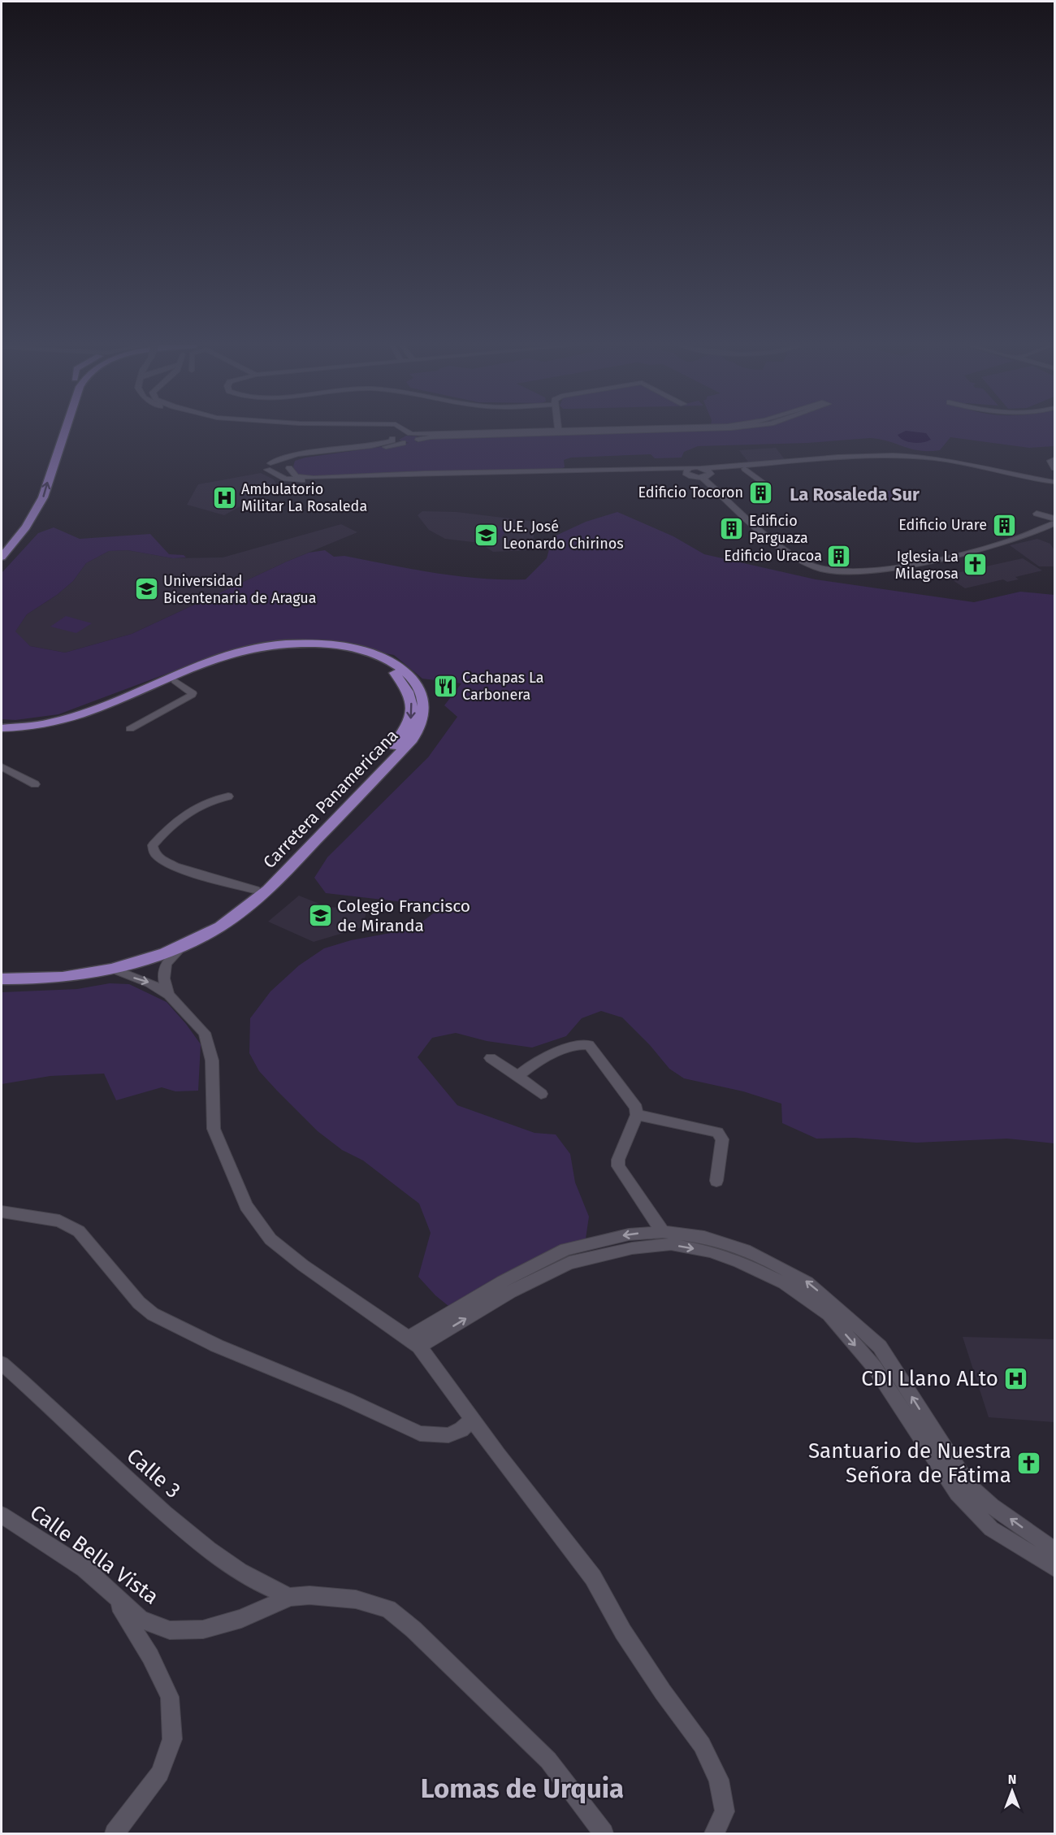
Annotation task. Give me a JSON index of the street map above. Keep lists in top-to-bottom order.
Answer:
{
  "streets": {
    "main road": ["Carretera Panamericana"],
    "street": ["Calle 3", "Calle Bella Vista"]
  },
  "crossings": [
    ["Calle 3", "Calle Bella Vista"]
  ],
  "districts": ["La Rosaleda Sur", "Lomas de Urquia"],
  "places": {
    "building": [
      "Edificio Tocoron",
      "Edificio Urare",
      "Edificio Parguaza",
      "Edificio Uracoa"
    ],
    "hospital": ["Ambulatorio Militar La Rosaleda", "CDI Llano ALto"],
    "school or university": ["U.E. José Leonardo Chirinos", "Universidad Bicentenaria de Aragua", "Colegio Francisco de Miranda"],
    "church": ["Iglesia La Milagrosa", "Santuario de Nuestra Señora de Fátima"],
    "restaurant": ["Cachapas La Carbonera"]
  },
  "north": "top"
}
